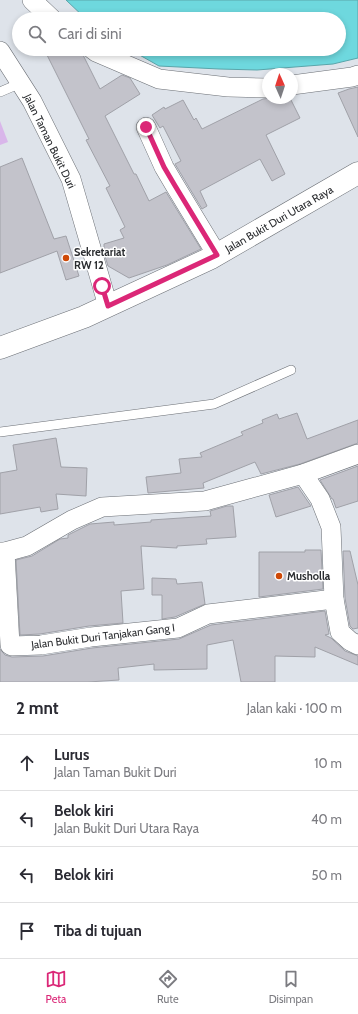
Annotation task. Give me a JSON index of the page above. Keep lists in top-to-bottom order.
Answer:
{
  "streets": {
    "street": ["Jalan Taman Bukit Duri", "Jalan Bukit Duri Utara Raya", "Jalan Bukit Duri Tanjakan Gang I"]
  },
  "crossings": [
    ["Jalan Taman Bukit Duri", "Jalan Bukit Duri Utara Raya"]
  ],
  "places": ["Sekretariat RW 12", "Musholla"],
  "north": "top",
  "page": {
    "search": "Cari di sini",
    "heading": ["2 mnt", "Jalan kaki · 100 m"],
    "list": [
      ["Lurus", "Jalan Taman Bukit Duri", "10 m"],
      ["Belok kiri", "Jalan Bukit Duri Utara Raya", "40 m"],
      ["Belok kiri", "50 m"],
      "Tiba di tujuan"
    ],
    "nav": ["Peta", "Rute", "Disimpan"]
  }
}
